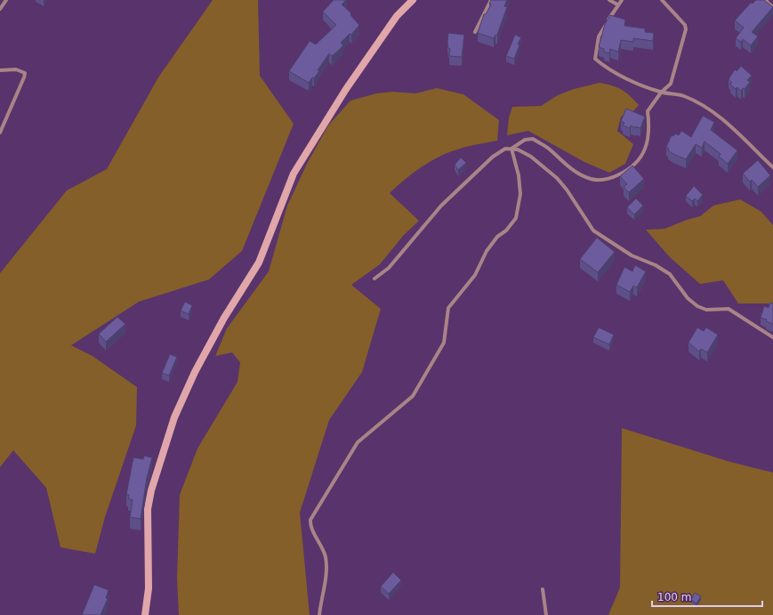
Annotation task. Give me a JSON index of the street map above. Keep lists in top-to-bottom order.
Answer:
{
  "scale_bar": "100 m"
}
